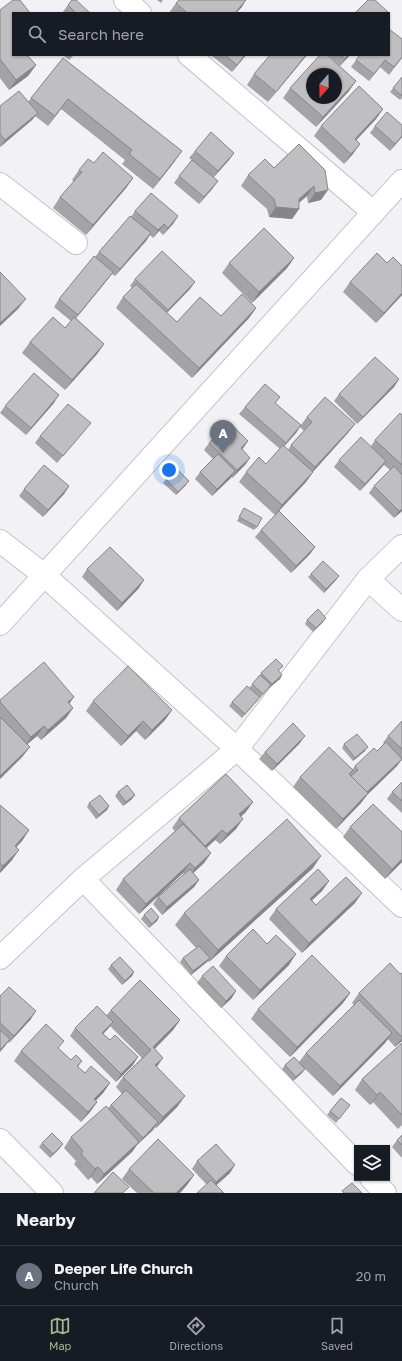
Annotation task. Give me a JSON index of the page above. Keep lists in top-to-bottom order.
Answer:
{
  "north": "bottom",
  "page": {
    "search": "Search here",
    "pins": "A",
    "heading": "Nearby",
    "list": [
      {
        "mark": "A",
        "name": "Deeper Life Church",
        "note": "Church",
        "value": "20 m"
      }
    ],
    "nav": ["Map", "Directions", "Saved"]
  }
}
